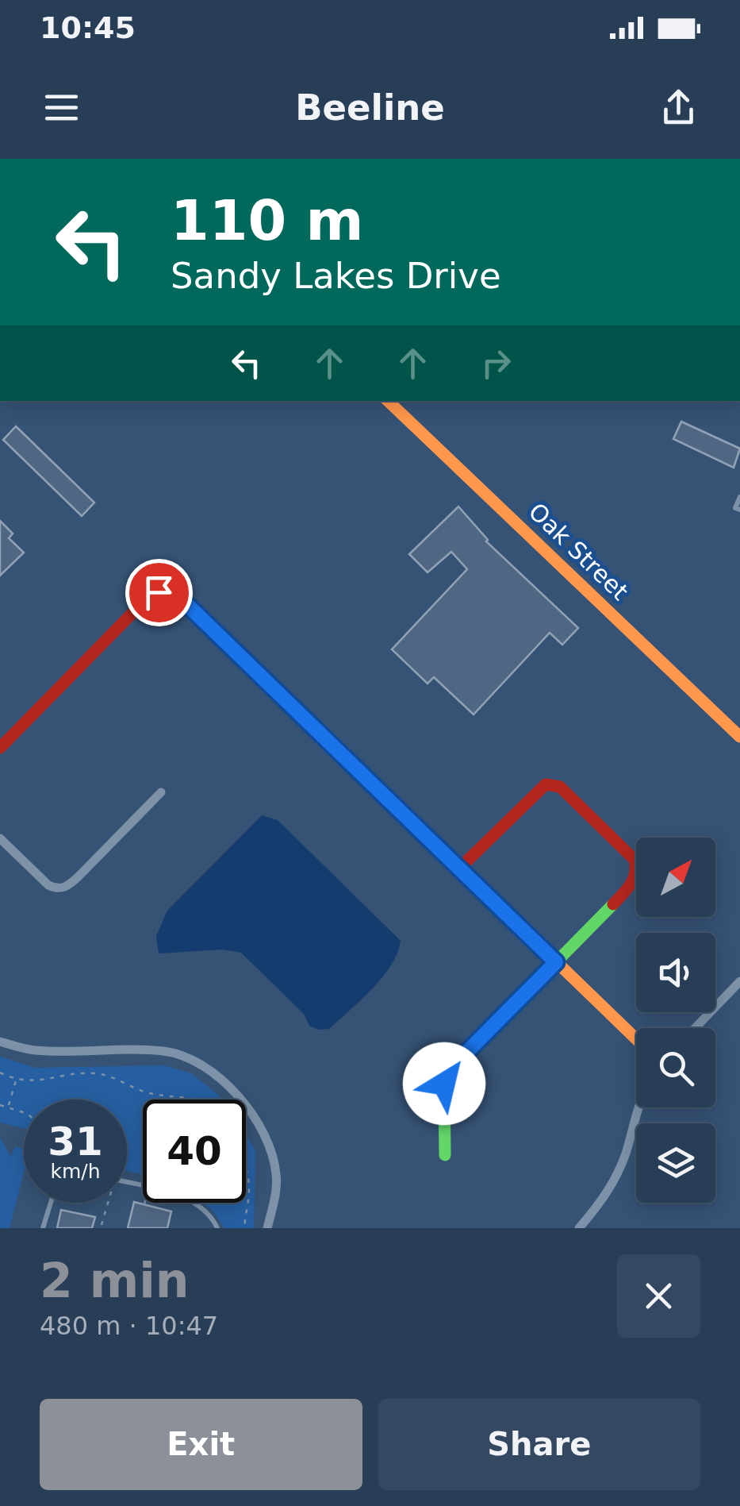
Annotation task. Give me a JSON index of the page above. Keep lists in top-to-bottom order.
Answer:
{
  "streets": {
    "street": ["Oak Street"]
  },
  "north": "top right",
  "page": {
    "status": "10:45",
    "header": "Beeline",
    "turn": ["110 m", "Sandy Lakes Drive"],
    "speed": "31 km/h",
    "limit": "40",
    "heading": ["2 min", "480 m · 10:47"],
    "buttons": ["Exit", "Share"]
  }
}
